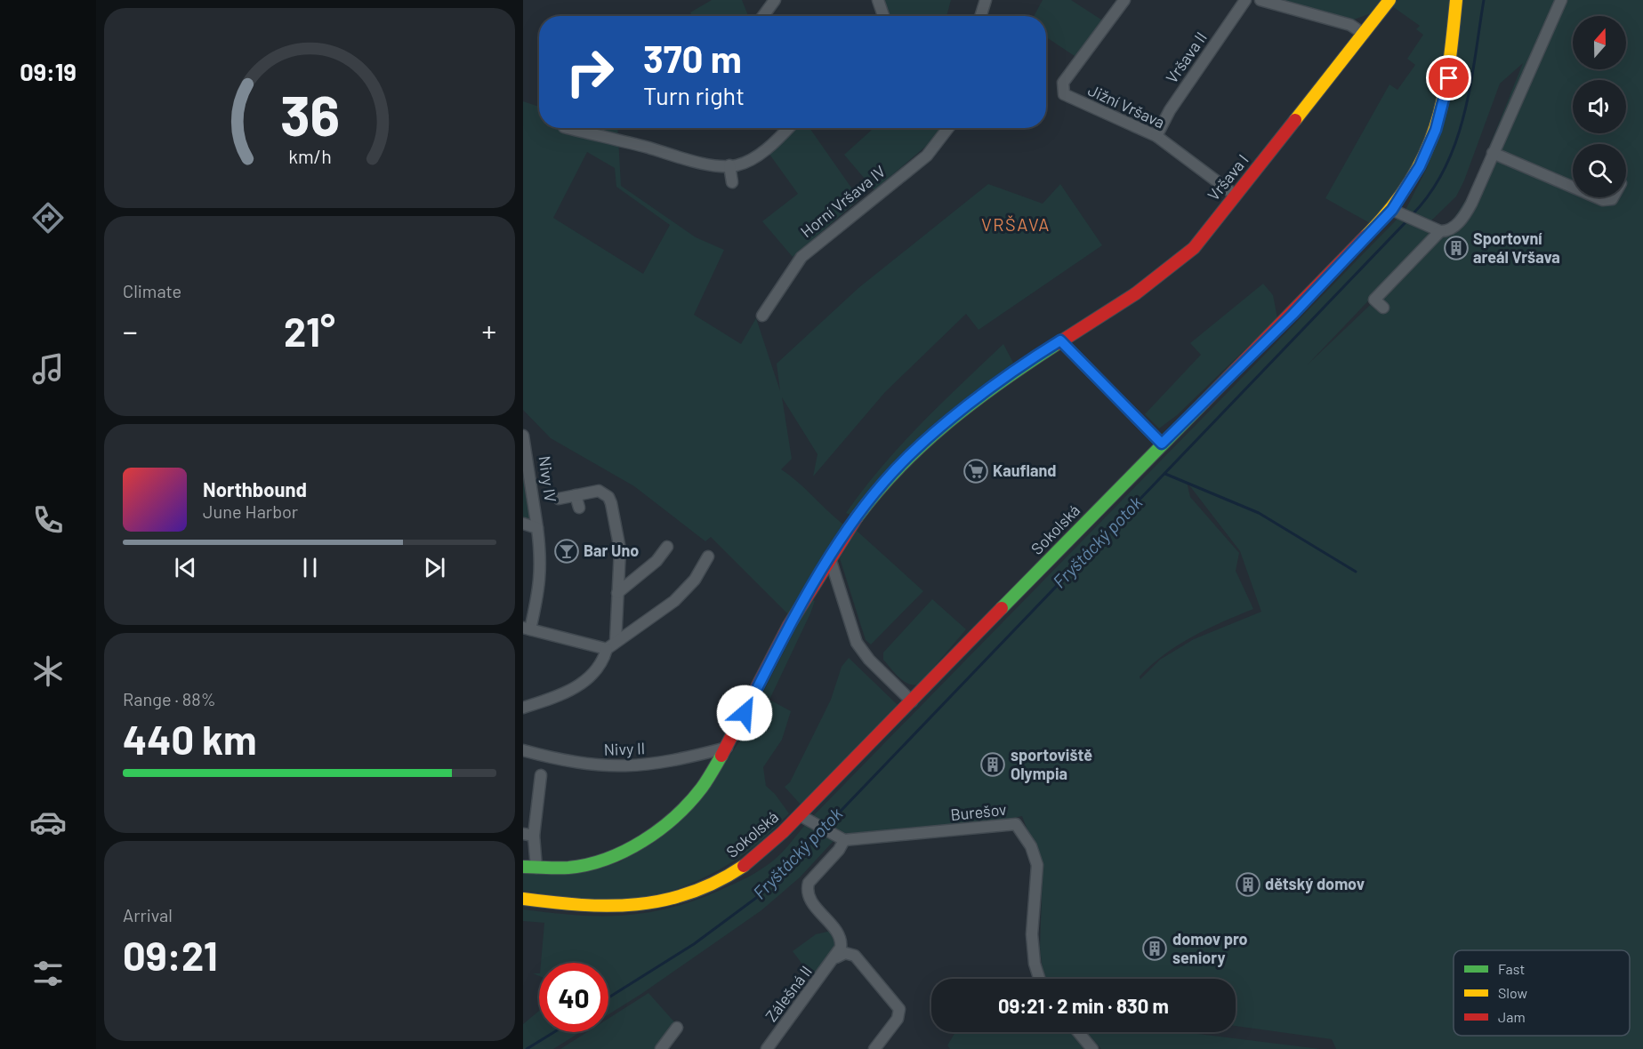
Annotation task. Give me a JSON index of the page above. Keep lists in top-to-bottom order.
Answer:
{
  "streets": {
    "main road": ["Vršava I", "Sokolská"],
    "street": [
      "Vršava II",
      "Jižní Vršava",
      "Horní Vršava IV",
      "Nivy IV",
      "Nivy II",
      "Burešov",
      "Zálešná II"
    ]
  },
  "crossings": [
    ["Vršava II", "Jižní Vršava"],
    ["Jižní Vršava", "Vršava I"],
    ["Vršava I", "Nivy II"]
  ],
  "districts": ["VRŠAVA"],
  "water": ["Fryštácký potok"],
  "places": {
    "building": [
      "Sportovní areál Vršava",
      "sportoviště Olympia",
      "dětský domov",
      "domov pro seniory"
    ],
    "supermarket": ["Kaufland"],
    "bar": ["Bar Uno"]
  },
  "legend": ["Fast", "Slow", "Jam"],
  "north": "top",
  "page": {
    "tabs": "09:19",
    "turn": ["370 m", "Turn right"],
    "tile": [
      "Climate",
      ["Range · 88%", "440 km"],
      ["Arrival", "09:21"]
    ],
    "heat": ["−", "21°", "+"],
    "song": ["Northbound", "June Harbor"],
    "limit": "40",
    "trip": "09:21 · 2 min · 830 m",
    "gauge": ["36", "km/h"]
  }
}
